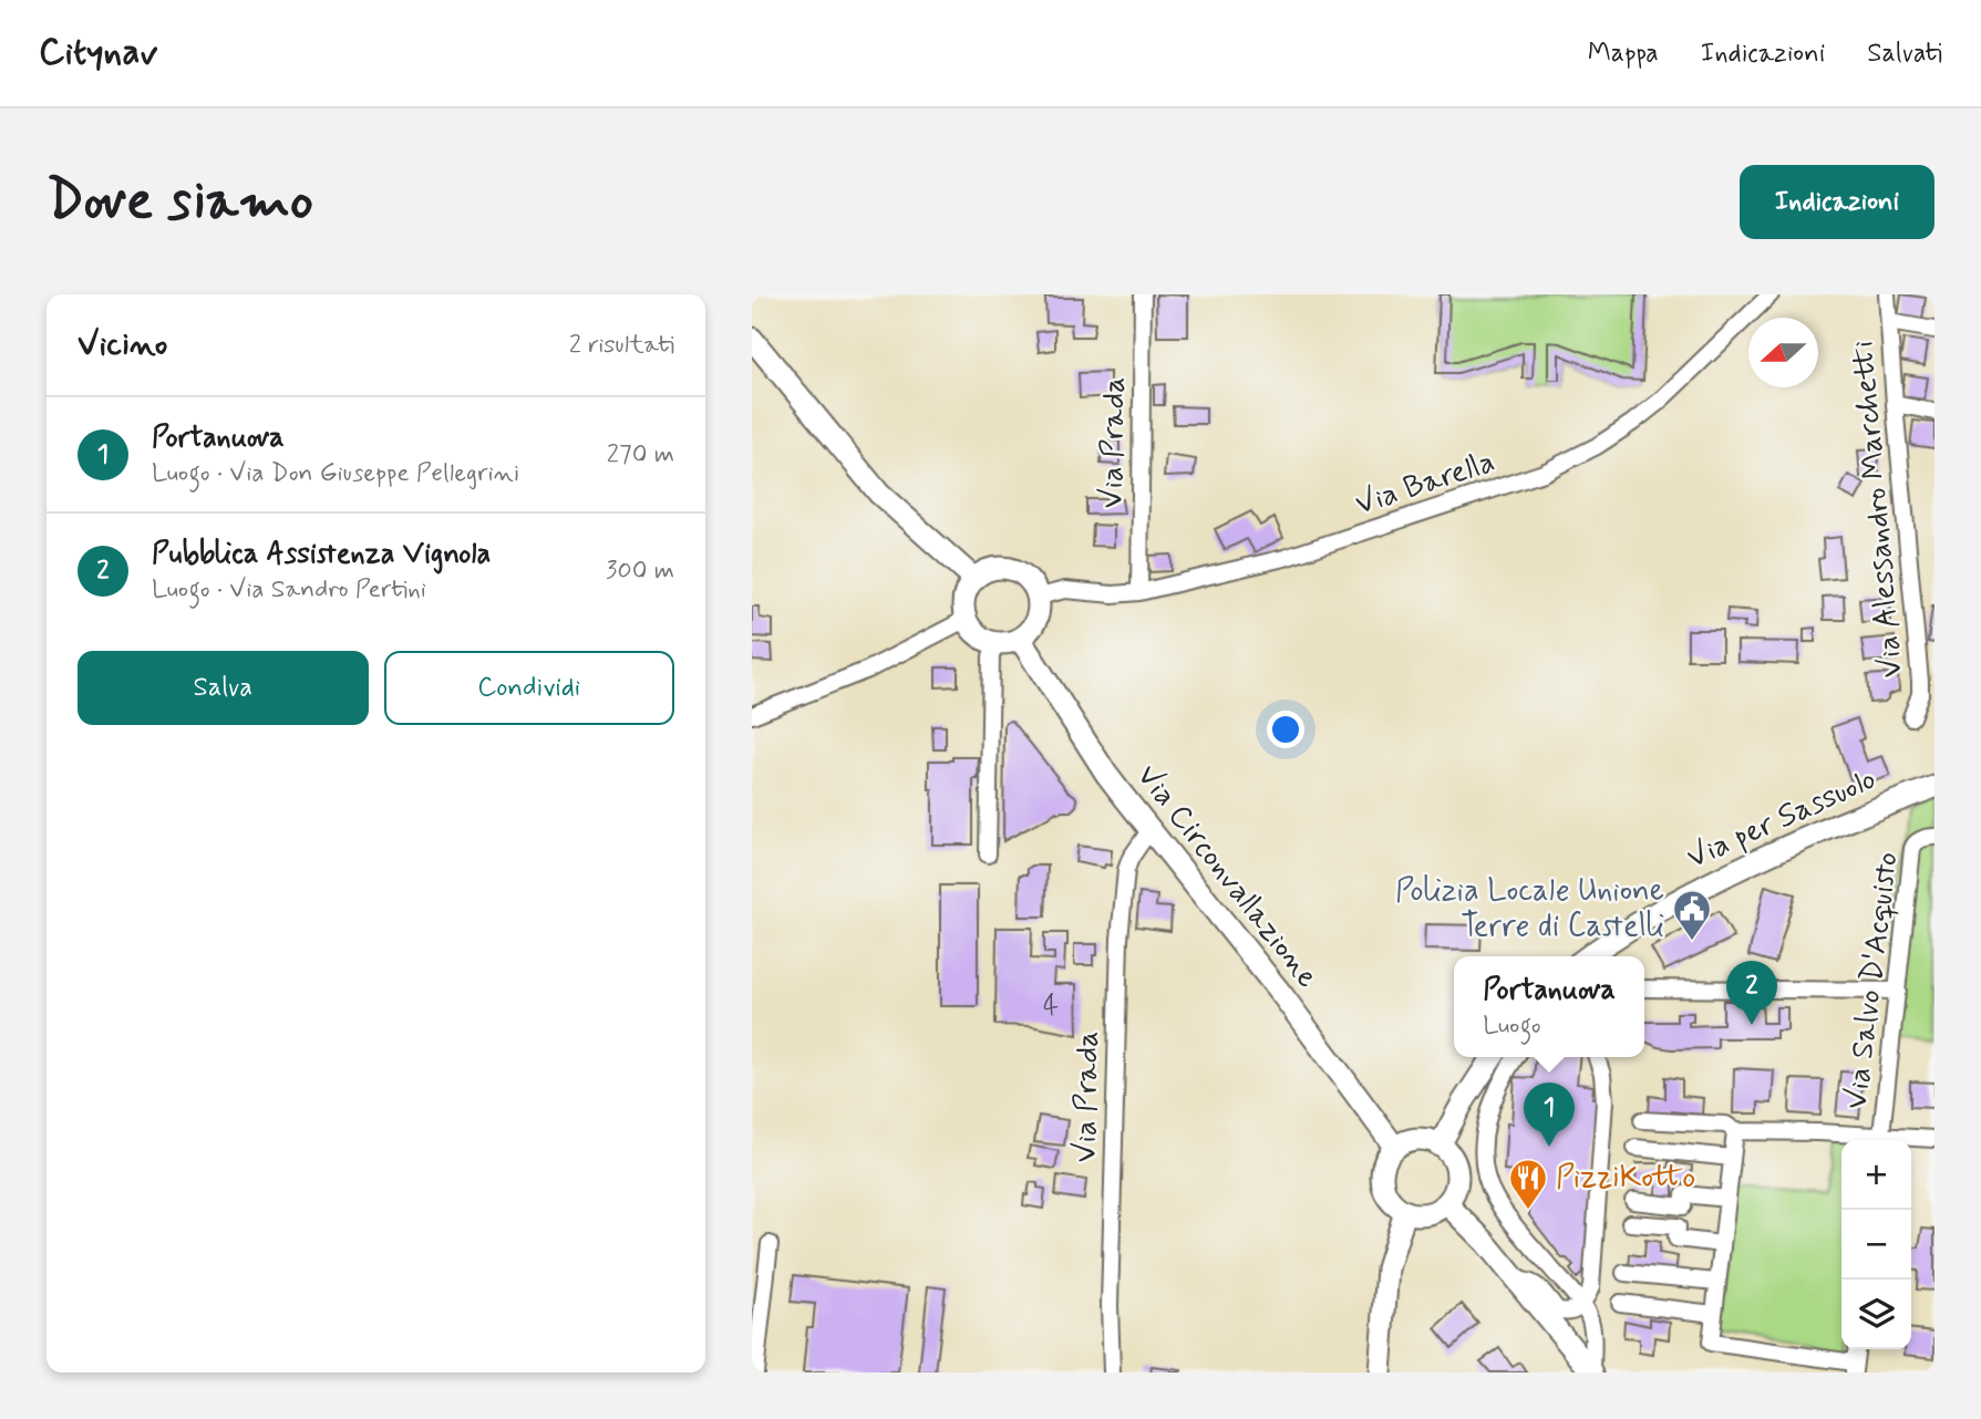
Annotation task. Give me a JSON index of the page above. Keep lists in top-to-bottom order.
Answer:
{
  "streets": {
    "main road": ["Via per Sassuolo", "Via Circonvallazione"],
    "street": [
      "Via Prada",
      "Via Barella",
      "Via Alessandro Marchetti",
      "Via Salvo D'Acquisto"
    ]
  },
  "crossings": [
    ["Via Prada", "Via Barella"],
    ["Via Prada", "Via Circonvallazione"],
    ["Via Barella", "Via Circonvallazione"]
  ],
  "places": {
    "public building": ["Polizia Locale Unione Terre di Castelli"],
    "restaurant": ["PizziKotto"]
  },
  "house_numbers": ["4"],
  "north": "left",
  "page": {
    "header": "Citynav",
    "nav": ["Mappa", "Indicazioni", "Salvati"],
    "buttons": [
      "Indicazioni",
      ["Salva", "Condividi"]
    ],
    "title": "Dove siamo",
    "heading": ["Vicino", "2 risultati"],
    "list": [
      {
        "mark": "1",
        "name": "Portanuova",
        "note": "Luogo · Via Don Giuseppe Pellegrini",
        "value": "270 m"
      },
      {
        "mark": "2",
        "name": "Pubblica Assistenza Vignola",
        "note": "Luogo · Via Sandro Pertini",
        "value": "300 m"
      }
    ],
    "popup": ["Portanuova", "Luogo"],
    "pins": ["2", "1"],
    "map_buttons": ["+", "−"]
  }
}
